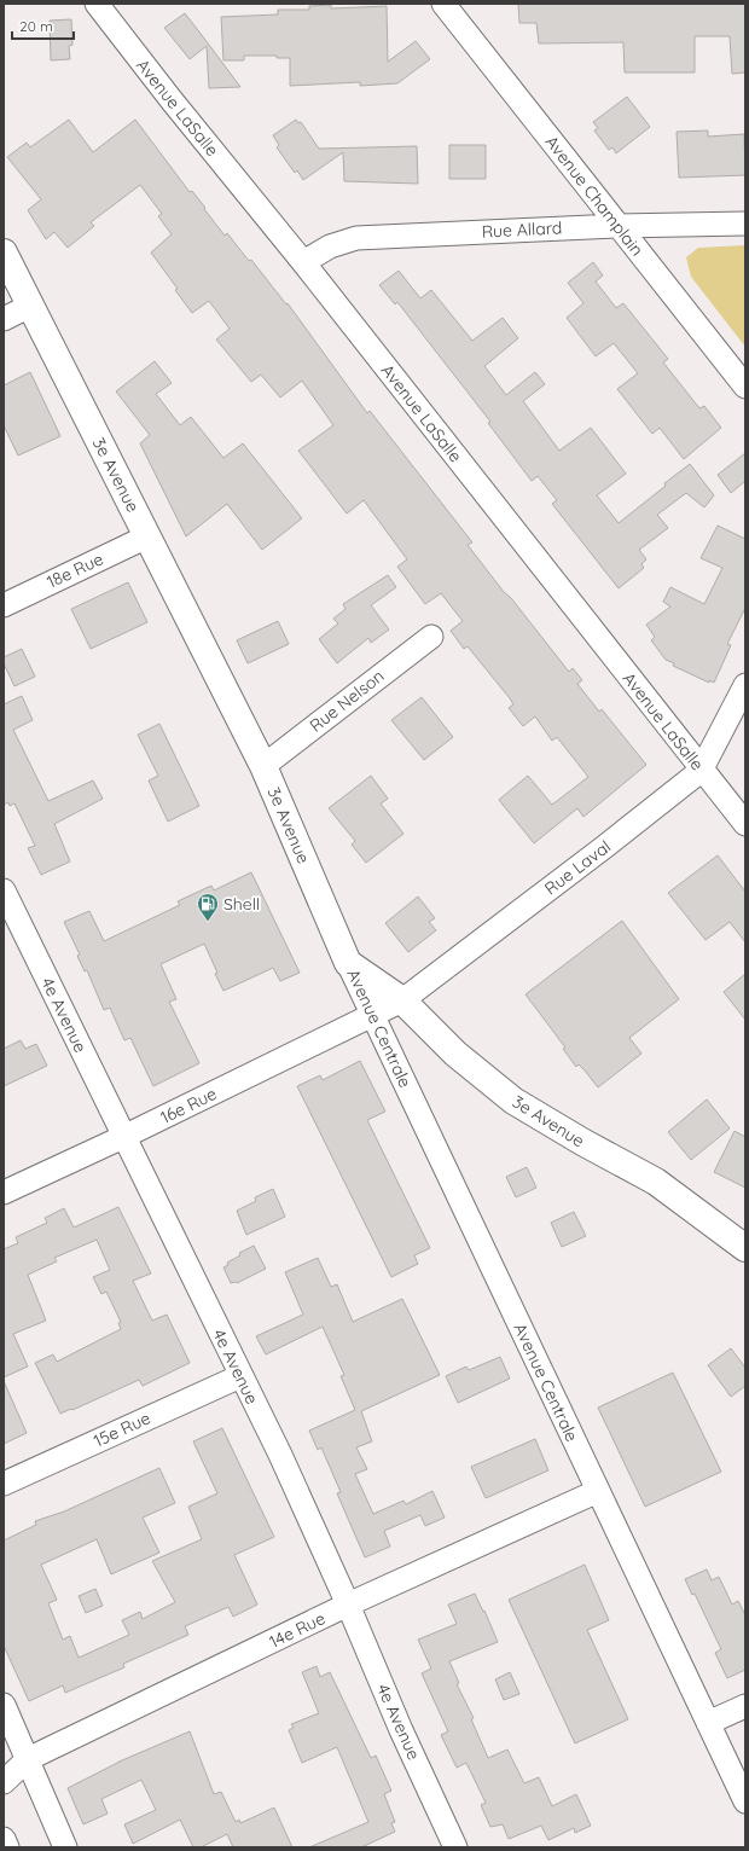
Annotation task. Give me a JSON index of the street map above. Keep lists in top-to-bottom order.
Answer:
{
  "streets": {
    "main road": ["3e Avenue"],
    "street": [
      "Avenue LaSalle",
      "Avenue Champlain",
      "Rue Allard",
      "18e Rue",
      "Rue Nelson",
      "Rue Laval",
      "4e Avenue",
      "Avenue Centrale",
      "16e Rue",
      "15e Rue",
      "14e Rue"
    ]
  },
  "crossings": [
    ["Avenue LaSalle", "Rue Allard"],
    ["Avenue LaSalle", "Rue Laval"],
    ["Avenue Champlain", "Rue Allard"],
    ["3e Avenue", "18e Rue"],
    ["3e Avenue", "Rue Nelson"],
    ["3e Avenue", "Rue Laval"],
    ["3e Avenue", "Avenue Centrale"],
    ["Rue Laval", "Avenue Centrale"],
    ["Rue Laval", "16e Rue"],
    ["4e Avenue", "16e Rue"],
    ["4e Avenue", "15e Rue"],
    ["4e Avenue", "14e Rue"],
    ["Avenue Centrale", "16e Rue"],
    ["Avenue Centrale", "14e Rue"]
  ],
  "places": {
    "fuel station": ["Shell"]
  },
  "scale_bar": "20 m"
}
